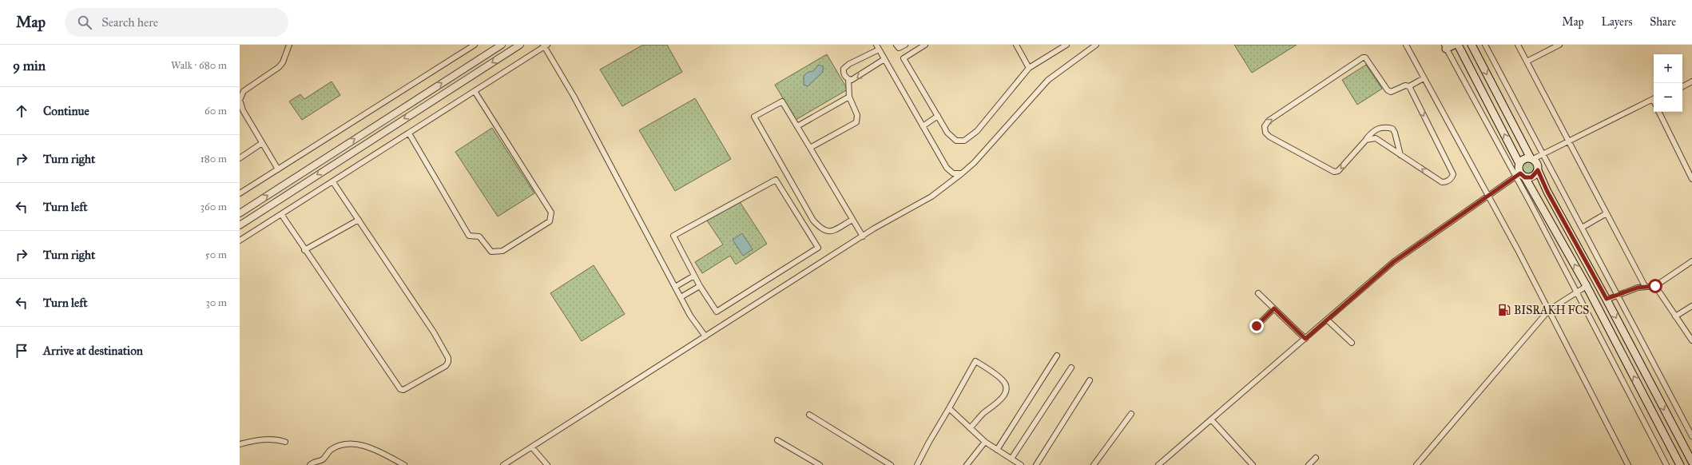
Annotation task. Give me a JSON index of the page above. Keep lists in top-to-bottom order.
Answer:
{
  "places": {
    "fuel station": ["BISRAKH FCS"]
  },
  "page": {
    "header": "Map",
    "search": "Search here",
    "nav": ["Map", "Layers", "Share"],
    "heading": ["9 min", "Walk · 680 m"],
    "map_buttons": ["+", "−"],
    "list": [
      ["Continue", "60 m"],
      ["Turn right", "180 m"],
      ["Turn left", "360 m"],
      ["Turn right", "50 m"],
      ["Turn left", "30 m"],
      "Arrive at destination"
    ]
  }
}
